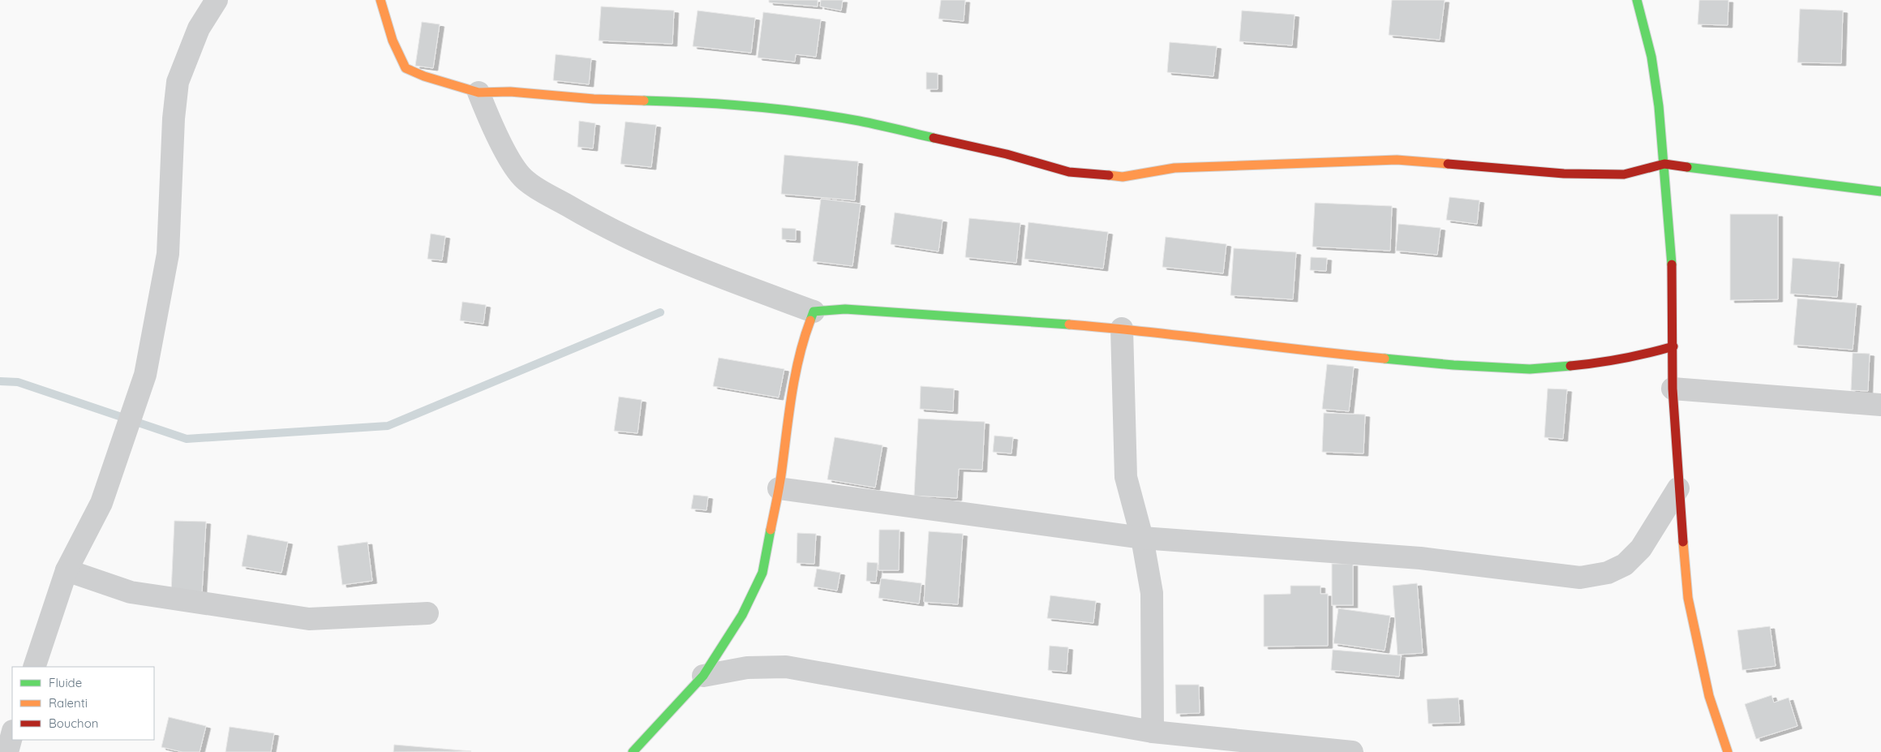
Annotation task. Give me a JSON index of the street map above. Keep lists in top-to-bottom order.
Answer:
{
  "legend": ["Fluide", "Ralenti", "Bouchon"]
}
